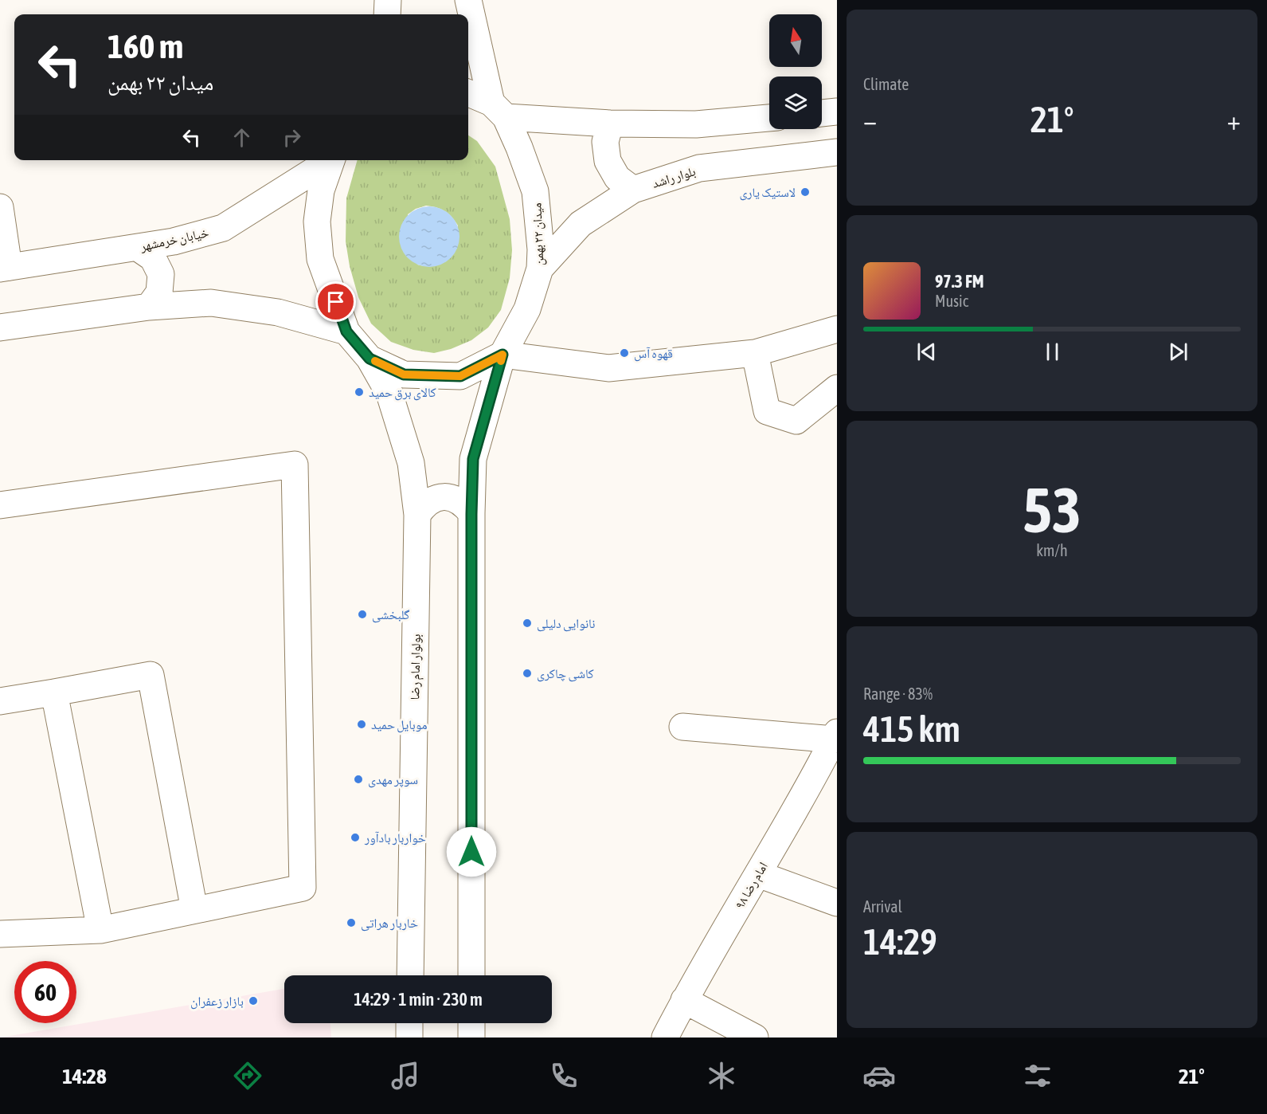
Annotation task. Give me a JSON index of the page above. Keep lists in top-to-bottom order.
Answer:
{
  "streets": {
    "main road": [
      "بلوار راشد",
      "میدان ۲۲ بهمن",
      "خیابان خرمشهر",
      "بولوار امام رضا",
      "امام رضا ۹۸"
    ]
  },
  "crossings": [
    ["بلوار راشد", "میدان ۲۲ بهمن"]
  ],
  "places": [
    "لاستیک یاری",
    "قهوه آس",
    "کالای برق حمید",
    "گلبخشی",
    "نانوایی دلیلی",
    "کاشی چاکری",
    "موبایل حمید",
    "سوپر مهدی",
    "خواربار بادآور",
    "خاربار هراتی",
    "بازار زعفران"
  ],
  "north": "top",
  "page": {
    "tile": [
      "Climate",
      ["53", "km/h"],
      ["Range · 83%", "415 km"],
      ["Arrival", "14:29"]
    ],
    "turn": ["160 m", "میدان ۲۲ بهمن"],
    "heat": ["−", "21°", "+"],
    "song": ["97.3 FM", "Music"],
    "limit": "60",
    "trip": "14:29 · 1 min · 230 m",
    "tabs": ["14:28", "21°"]
  }
}
